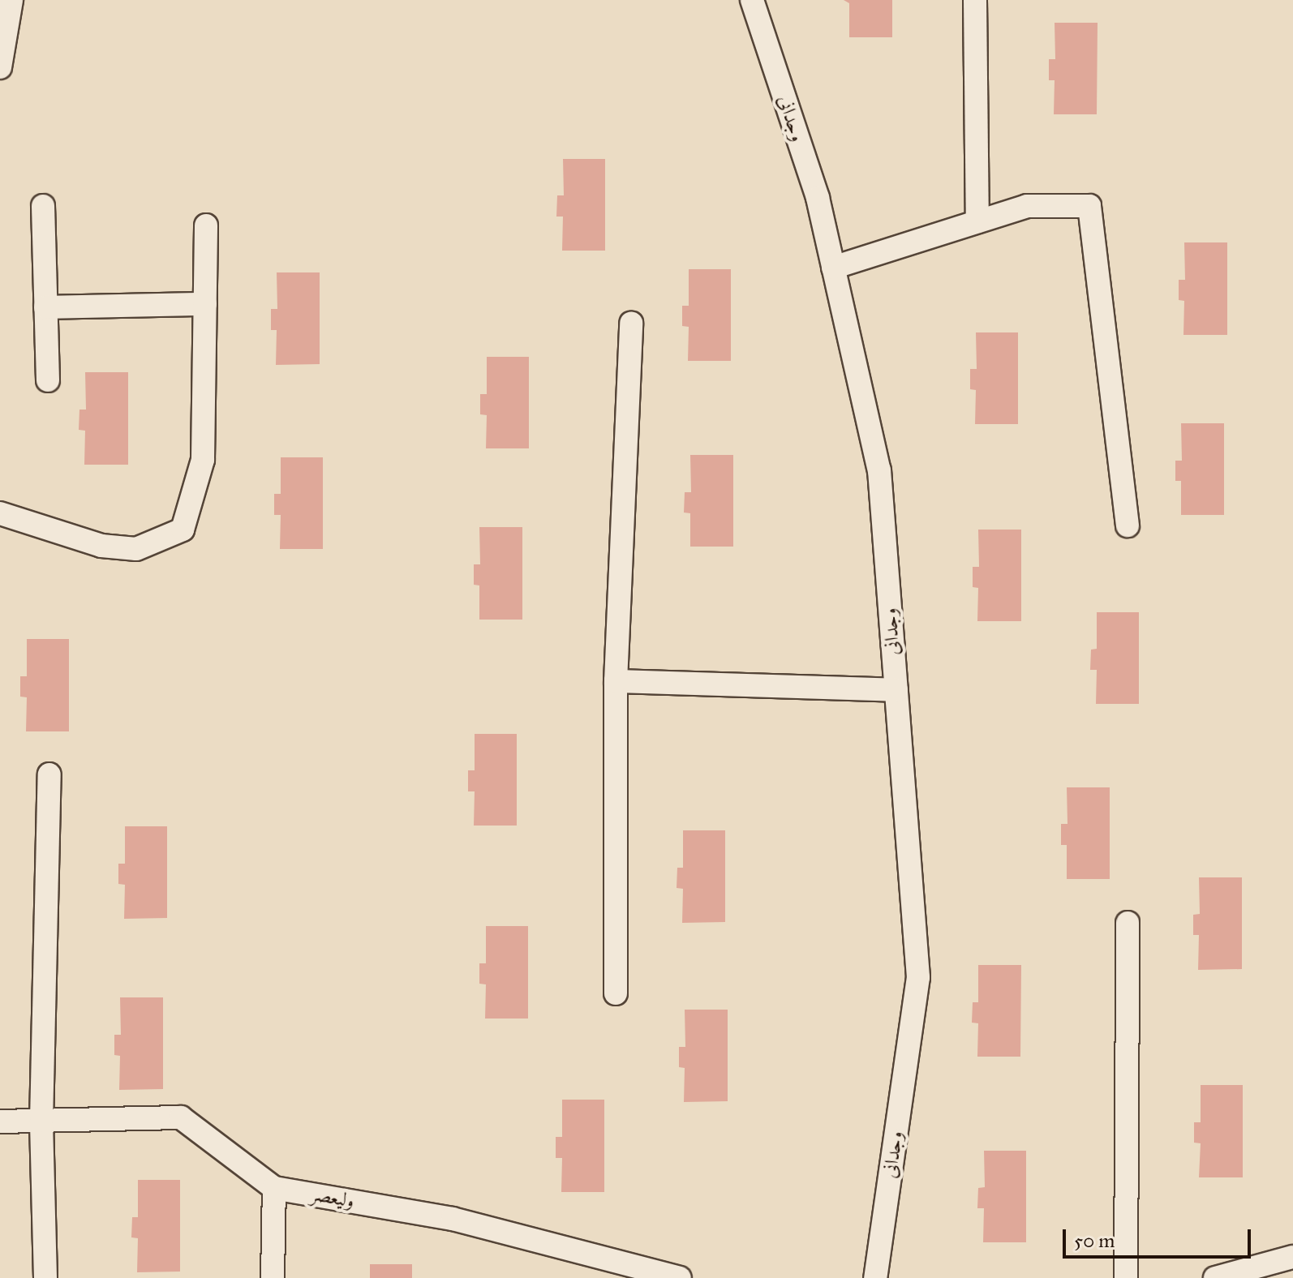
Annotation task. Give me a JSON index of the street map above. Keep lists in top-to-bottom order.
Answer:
{
  "streets": {
    "street": ["وجدانی", "ولیعصر"]
  },
  "scale_bar": "50 m"
}
